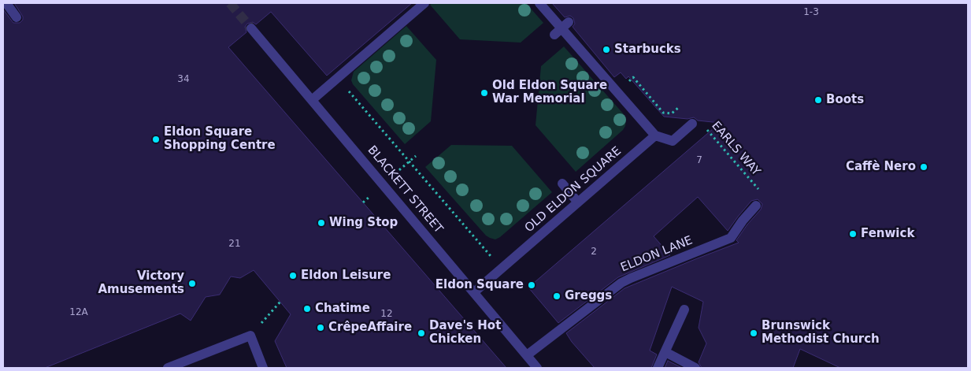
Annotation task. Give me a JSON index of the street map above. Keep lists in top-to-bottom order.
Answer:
{
  "streets": {
    "street": ["BLACKETT STREET", "OLD ELDON SQUARE", "ELDON LANE"],
    "path": ["EARLS WAY"]
  },
  "crossings": [
    ["EARLS WAY", "ELDON LANE"],
    ["BLACKETT STREET", "OLD ELDON SQUARE"],
    ["BLACKETT STREET", "ELDON LANE"]
  ],
  "places": [
    "Starbucks",
    "Old Eldon Square War Memorial",
    "Boots",
    "Eldon Square Shopping Centre",
    "Caffè Nero",
    "Wing Stop",
    "Fenwick",
    "Eldon Leisure",
    "Victory Amusements",
    "Eldon Square",
    "Greggs",
    "Chatime",
    "CrêpeAffaire",
    "Dave's Hot Chicken",
    "Brunswick Methodist Church"
  ],
  "house_numbers": [
    "1-3",
    "34",
    "7",
    "21",
    "2",
    "12A",
    "12"
  ]
}
